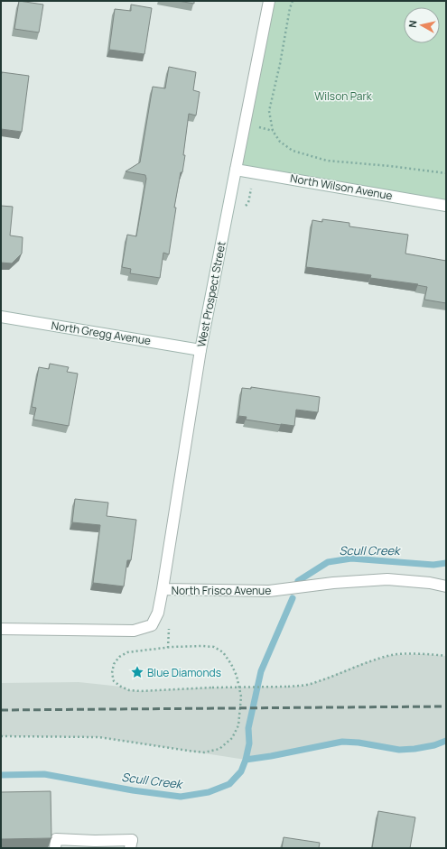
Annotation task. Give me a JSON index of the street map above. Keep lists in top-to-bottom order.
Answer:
{
  "streets": {
    "street": [
      "North Wilson Avenue",
      "West Prospect Street",
      "North Gregg Avenue",
      "North Frisco Avenue"
    ]
  },
  "crossings": [
    ["North Wilson Avenue", "West Prospect Street"],
    ["West Prospect Street", "North Gregg Avenue"],
    ["West Prospect Street", "North Frisco Avenue"]
  ],
  "water": ["Scull Creek"],
  "parks": ["Wilson Park"],
  "places": {
    "place": ["Blue Diamonds"]
  },
  "north": "left"
}
